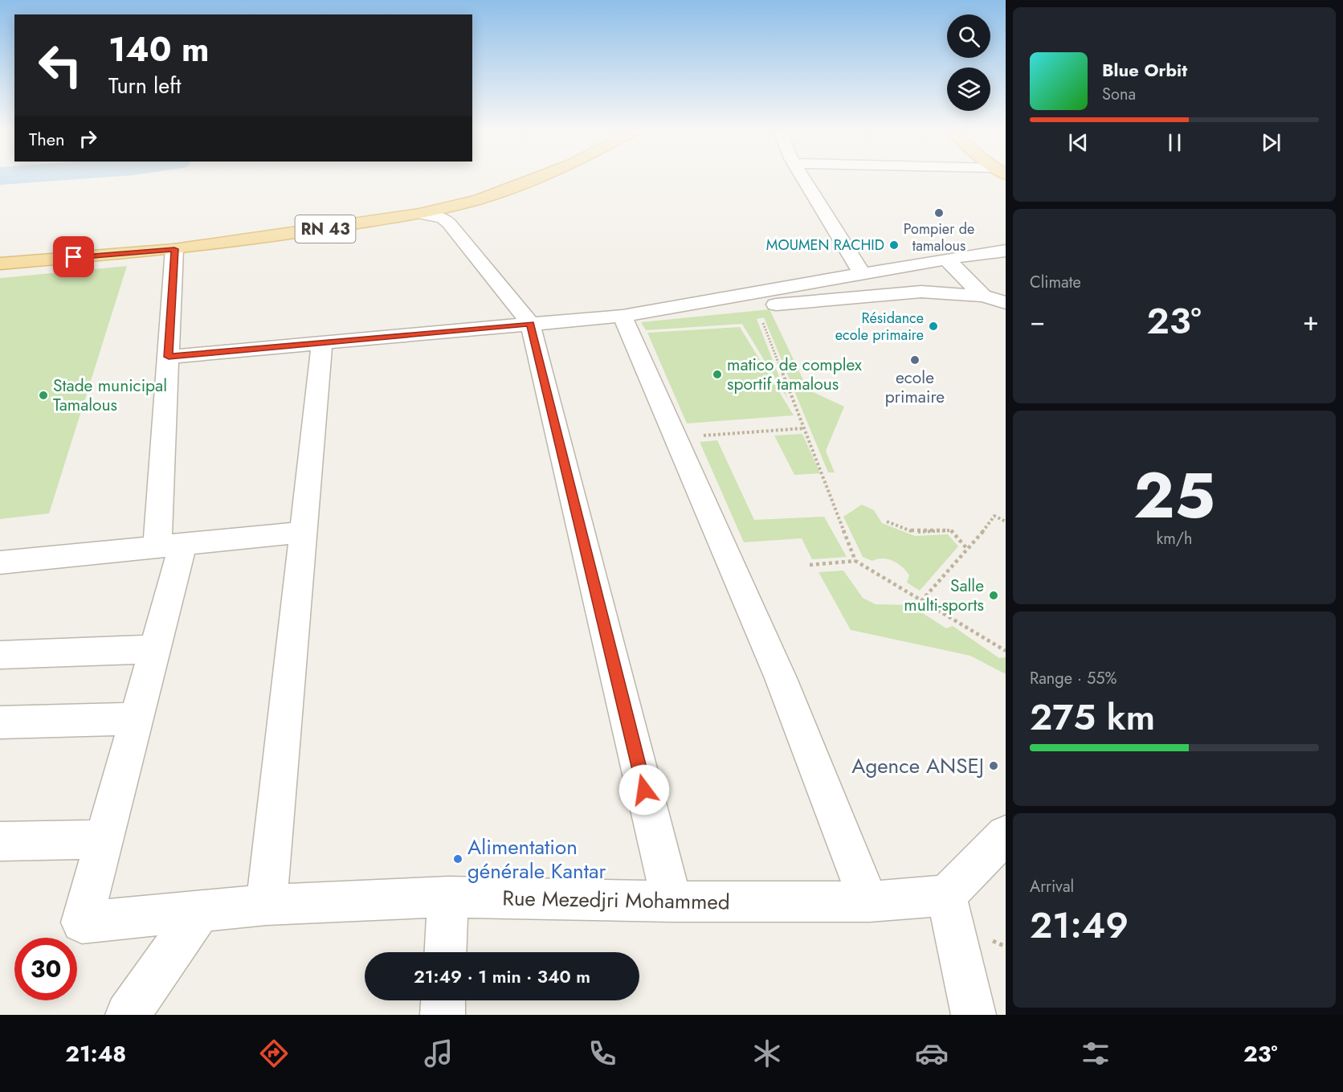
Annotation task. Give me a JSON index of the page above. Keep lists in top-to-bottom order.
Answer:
{
  "streets": {
    "main road": ["RN 43"],
    "street": ["Rue Mezedjri Mohammed"]
  },
  "places": [
    "Pompier de tamalous",
    "MOUMEN RACHID",
    "Résidance ecole primaire",
    "ecole primaire",
    "matico de complex sportif tamalous",
    "Stade municipal Tamalous",
    "Salle multi-sports",
    "Agence ANSEJ",
    "Alimentation générale Kantar"
  ],
  "page": {
    "turn": ["140 m", "Turn left"],
    "song": ["Blue Orbit", "Sona"],
    "then": "Then",
    "tile": [
      "Climate",
      ["25", "km/h"],
      ["Range · 55%", "275 km"],
      ["Arrival", "21:49"]
    ],
    "heat": ["−", "23°", "+"],
    "limit": "30",
    "trip": "21:49 · 1 min · 340 m",
    "tabs": ["21:48", "23°"]
  }
}
